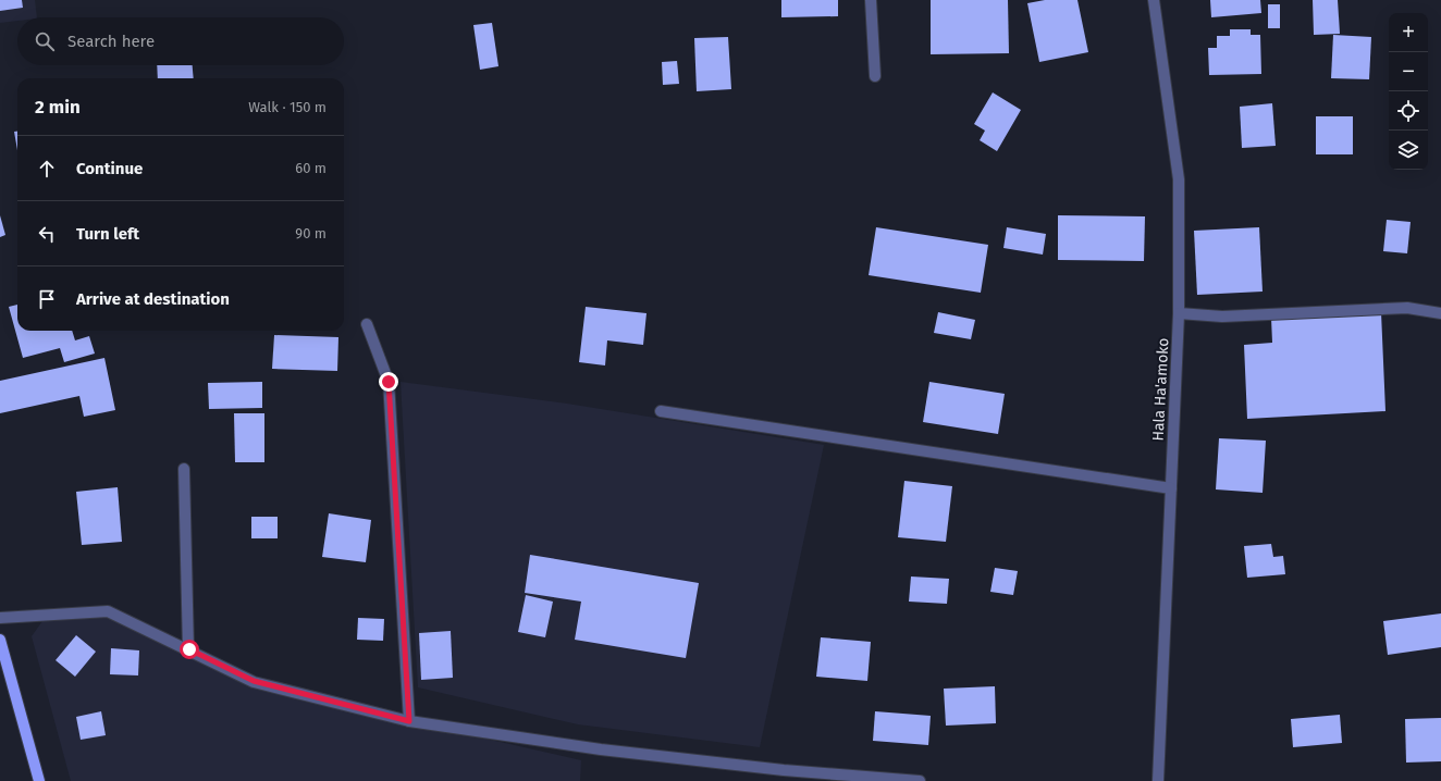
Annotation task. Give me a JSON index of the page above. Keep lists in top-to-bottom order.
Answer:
{
  "streets": {
    "street": ["Hala Ha'amoko"]
  },
  "page": {
    "map_buttons": ["+", "−"],
    "search": "Search here",
    "heading": ["2 min", "Walk · 150 m"],
    "list": [
      ["Continue", "60 m"],
      ["Turn left", "90 m"],
      "Arrive at destination"
    ]
  }
}
